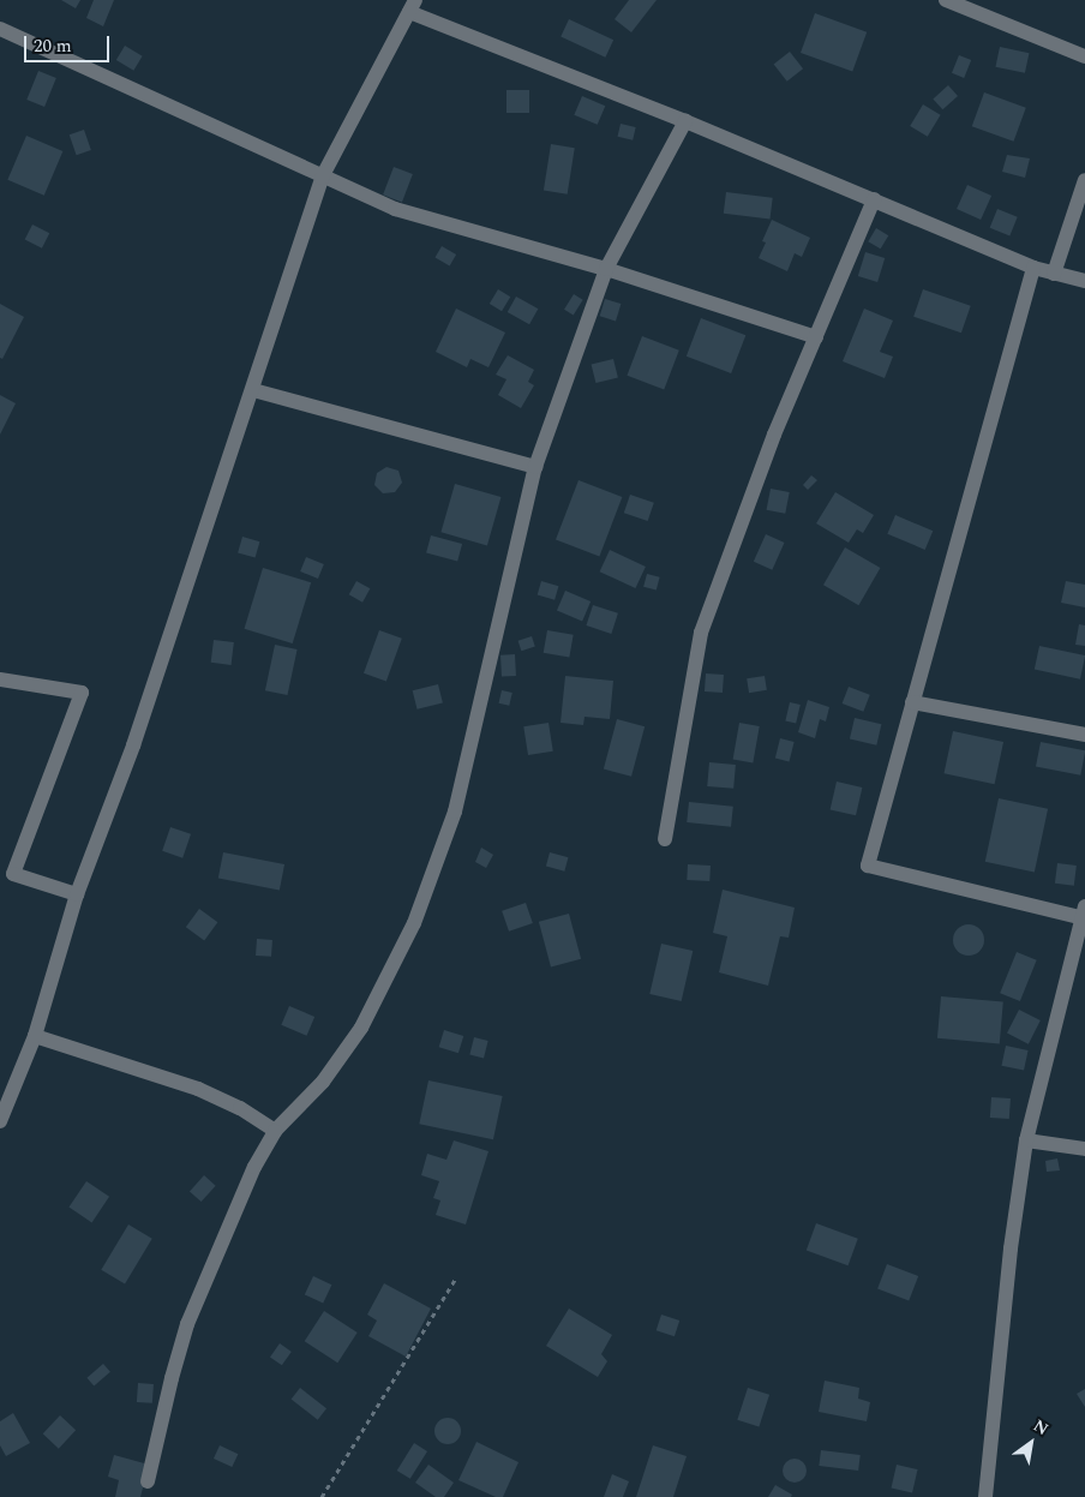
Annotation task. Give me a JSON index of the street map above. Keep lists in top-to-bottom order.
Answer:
{
  "scale_bar": "20 m",
  "north": "top right"
}
